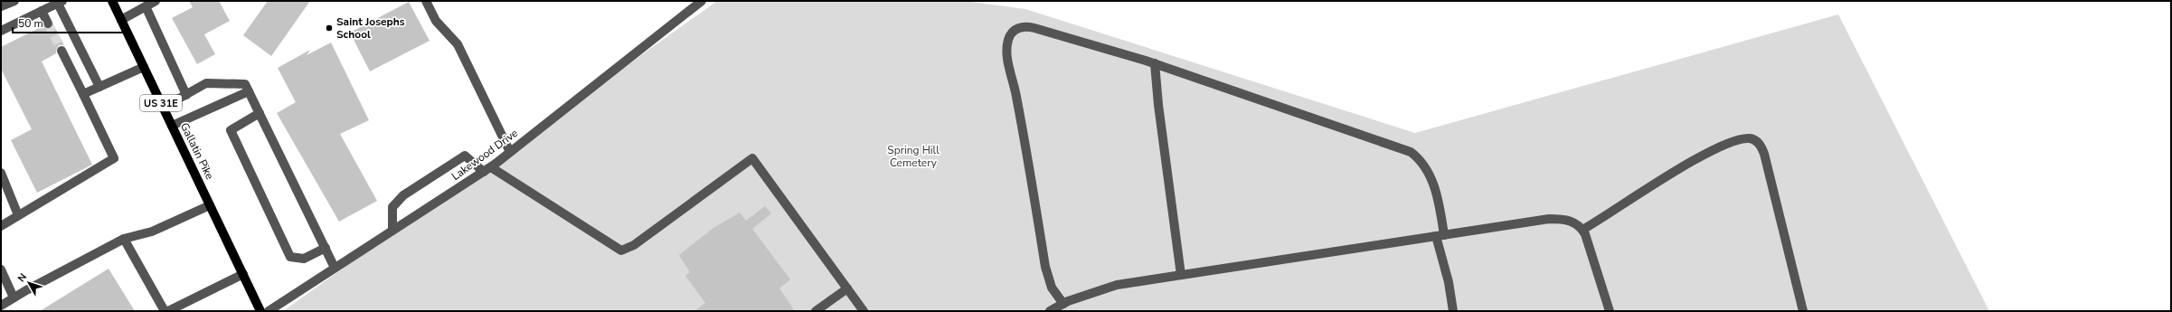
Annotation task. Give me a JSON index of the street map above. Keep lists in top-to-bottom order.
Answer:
{
  "streets": {
    "main road": ["US 31E", "Gallatin Pike"],
    "street": ["Lakewood Drive"]
  },
  "parks": ["Spring Hill Cemetery"],
  "places": ["Saint Josephs School"],
  "scale_bar": "50 m",
  "north": "top left"
}
